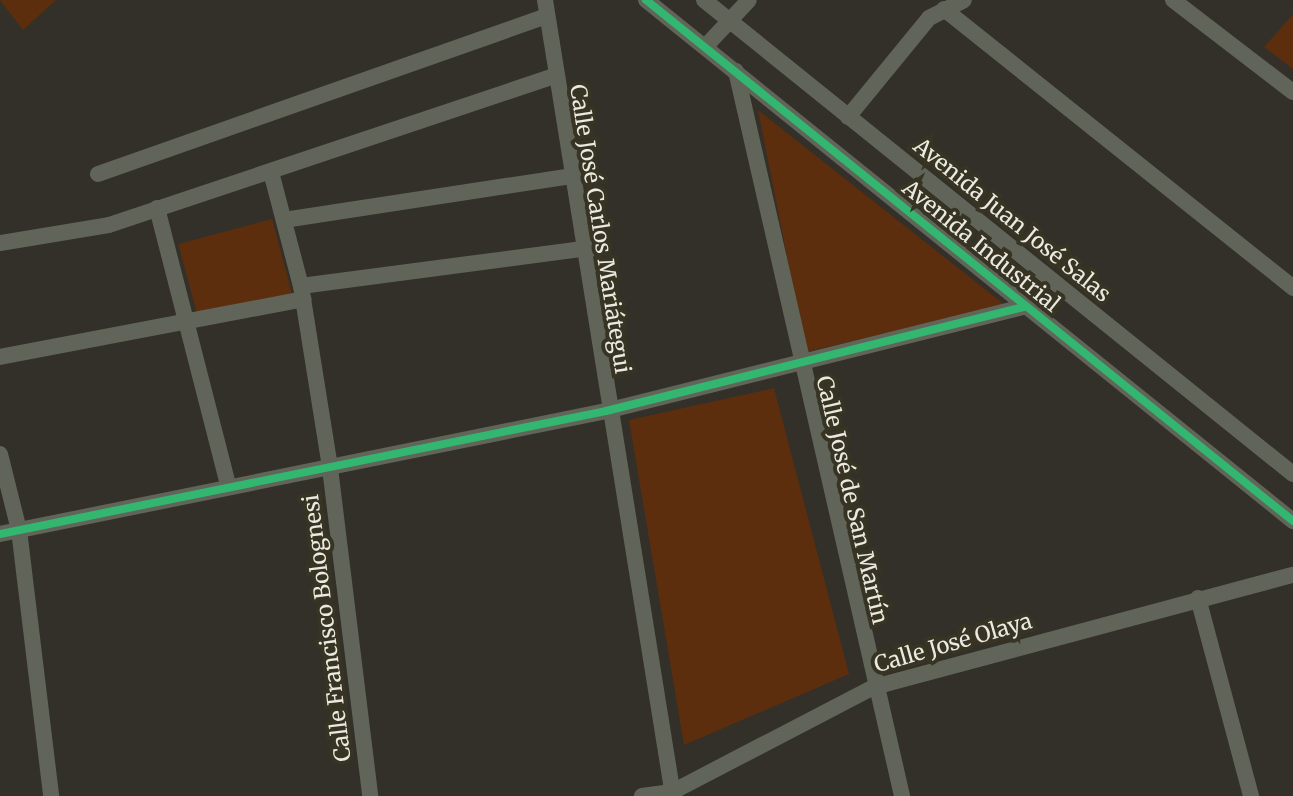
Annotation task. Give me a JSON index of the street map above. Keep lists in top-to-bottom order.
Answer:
{
  "streets": {
    "street": [
      "Avenida Juan José Salas",
      "Calle José Carlos Mariátegui",
      "Avenida Industrial",
      "Calle José de San Martín",
      "Calle Francisco Bolognesi",
      "Calle José Olaya"
    ]
  },
  "crossings": [
    ["Calle José Carlos Mariátegui", "Calle José Olaya"],
    ["Avenida Industrial", "Calle José de San Martín"],
    ["Calle José de San Martín", "Calle José Olaya"]
  ]
}
